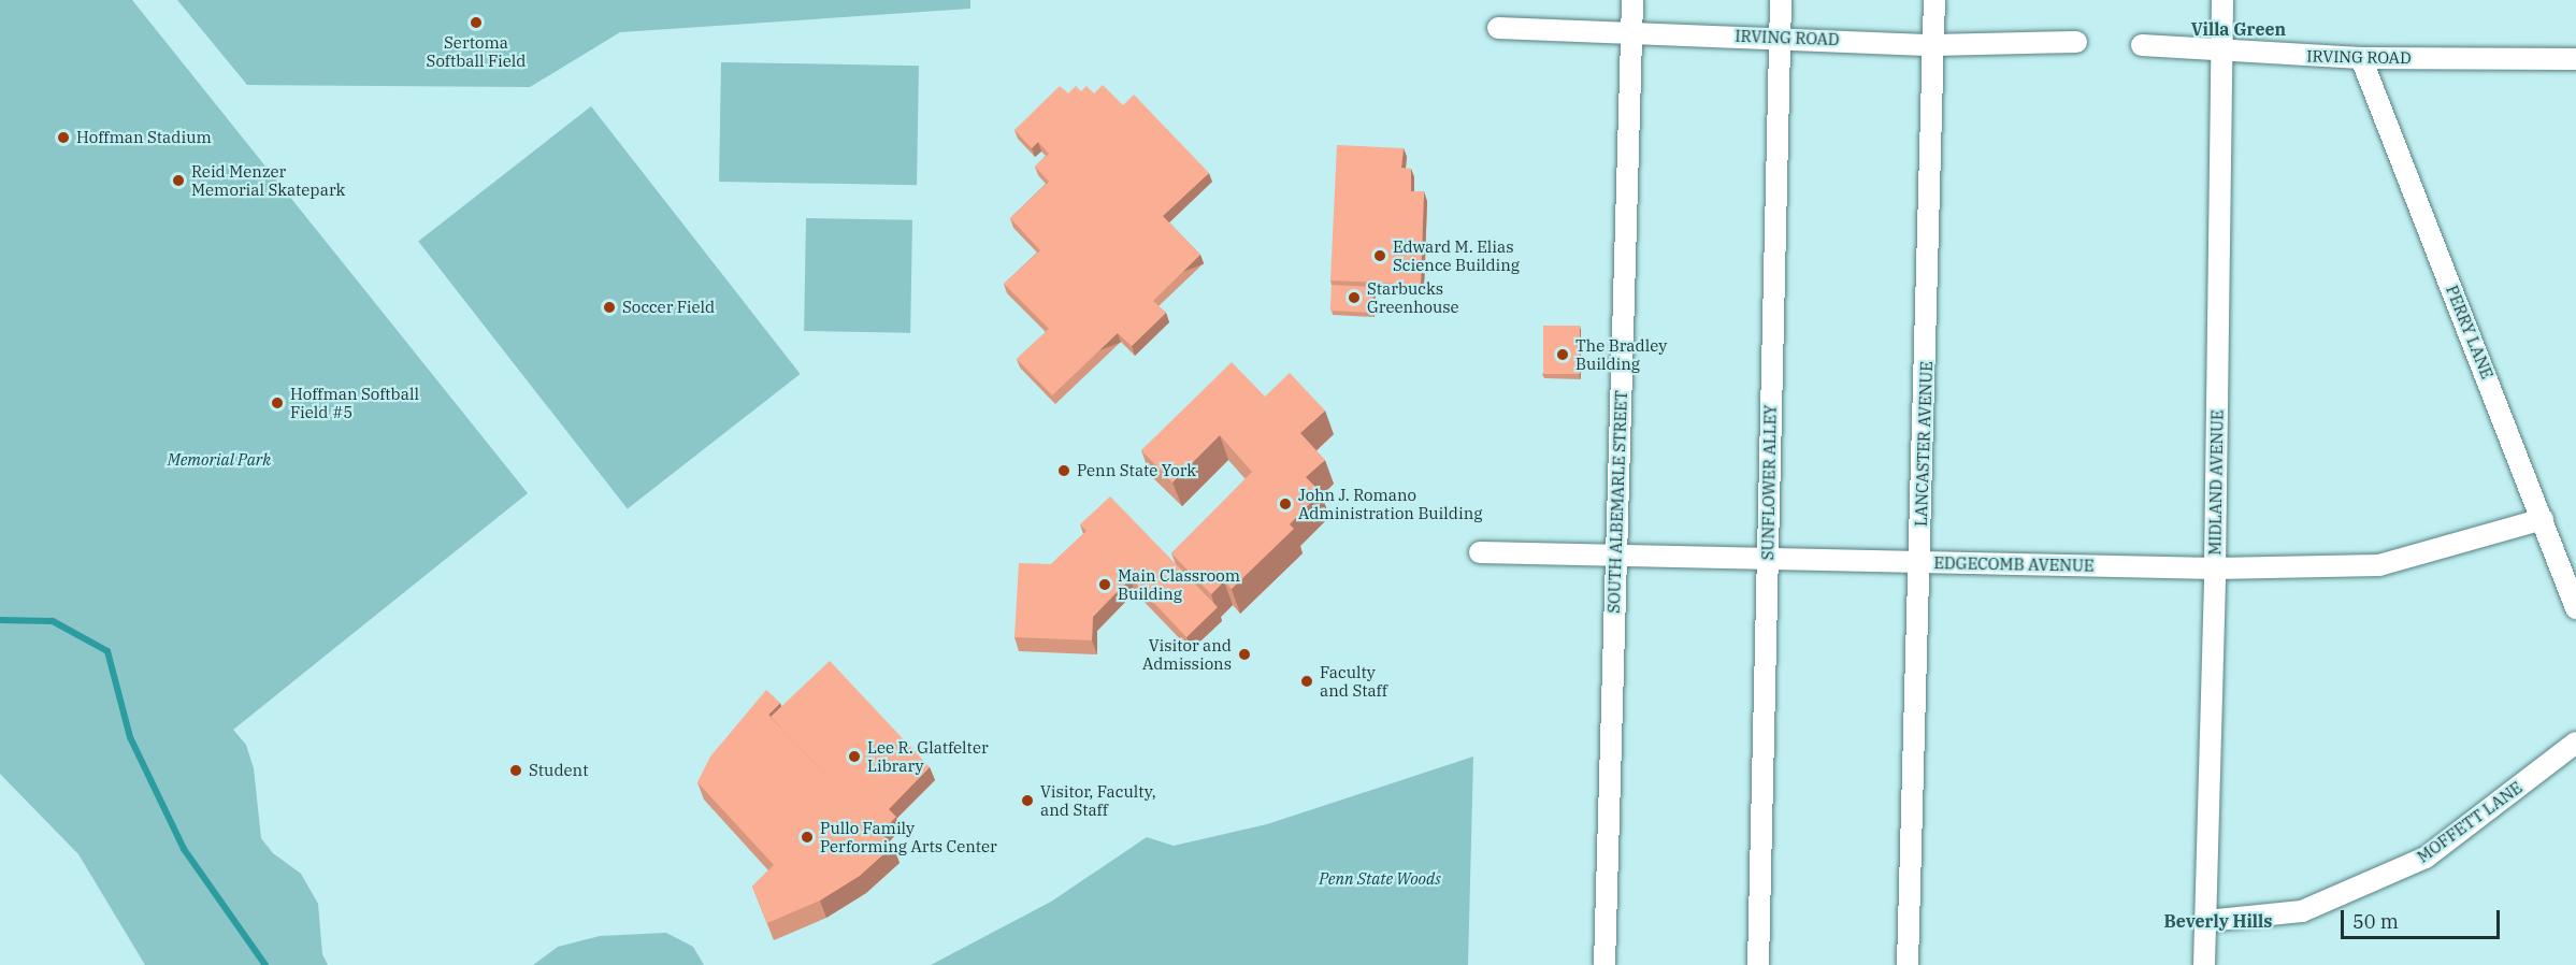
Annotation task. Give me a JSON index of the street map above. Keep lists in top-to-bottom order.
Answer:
{
  "streets": {
    "street": [
      "IRVING ROAD",
      "PERRY LANE",
      "LANCASTER AVENUE",
      "SUNFLOWER ALLEY",
      "MIDLAND AVENUE",
      "SOUTH ALBEMARLE STREET",
      "EDGECOMB AVENUE",
      "MOFFETT LANE"
    ]
  },
  "crossings": [
    ["IRVING ROAD", "PERRY LANE"],
    ["IRVING ROAD", "LANCASTER AVENUE"],
    ["IRVING ROAD", "SUNFLOWER ALLEY"],
    ["IRVING ROAD", "MIDLAND AVENUE"],
    ["IRVING ROAD", "SOUTH ALBEMARLE STREET"],
    ["PERRY LANE", "EDGECOMB AVENUE"],
    ["LANCASTER AVENUE", "EDGECOMB AVENUE"],
    ["SUNFLOWER ALLEY", "EDGECOMB AVENUE"],
    ["MIDLAND AVENUE", "EDGECOMB AVENUE"],
    ["MIDLAND AVENUE", "MOFFETT LANE"],
    ["SOUTH ALBEMARLE STREET", "EDGECOMB AVENUE"]
  ],
  "districts": ["Villa Green", "Beverly Hills"],
  "parks": ["Memorial Park", "Penn State Woods"],
  "places": [
    "Sertoma Softball Field",
    "Hoffman Stadium",
    "Reid Menzer Memorial Skatepark",
    "Edward M. Elias Science Building",
    "Starbucks Greenhouse",
    "Soccer Field",
    "The Bradley Building",
    "Hoffman Softball Field #5",
    "Penn State York",
    "John J. Romano Administration Building",
    "Main Classroom Building",
    "Visitor and Admissions",
    "Faculty and Staff",
    "Lee R. Glatfelter Library",
    "Student",
    "Visitor, Faculty, and Staff",
    "Pullo Family Performing Arts Center"
  ],
  "scale_bar": "50 m"
}
